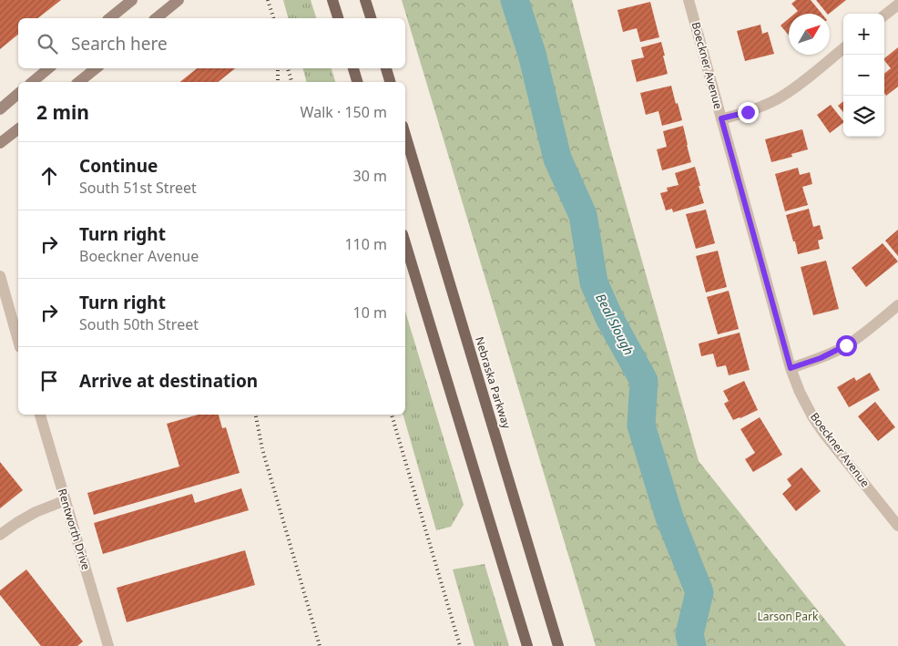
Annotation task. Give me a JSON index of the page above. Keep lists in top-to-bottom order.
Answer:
{
  "streets": {
    "main road": ["Nebraska Parkway"],
    "street": ["Boeckner Avenue", "Rentworth Drive"]
  },
  "water": ["Beal Slough"],
  "parks": ["Larson Park"],
  "north": "top right",
  "page": {
    "map_buttons": ["+", "−"],
    "search": "Search here",
    "heading": ["2 min", "Walk · 150 m"],
    "list": [
      ["Continue", "South 51st Street", "30 m"],
      ["Turn right", "Boeckner Avenue", "110 m"],
      ["Turn right", "South 50th Street", "10 m"],
      "Arrive at destination"
    ]
  }
}
